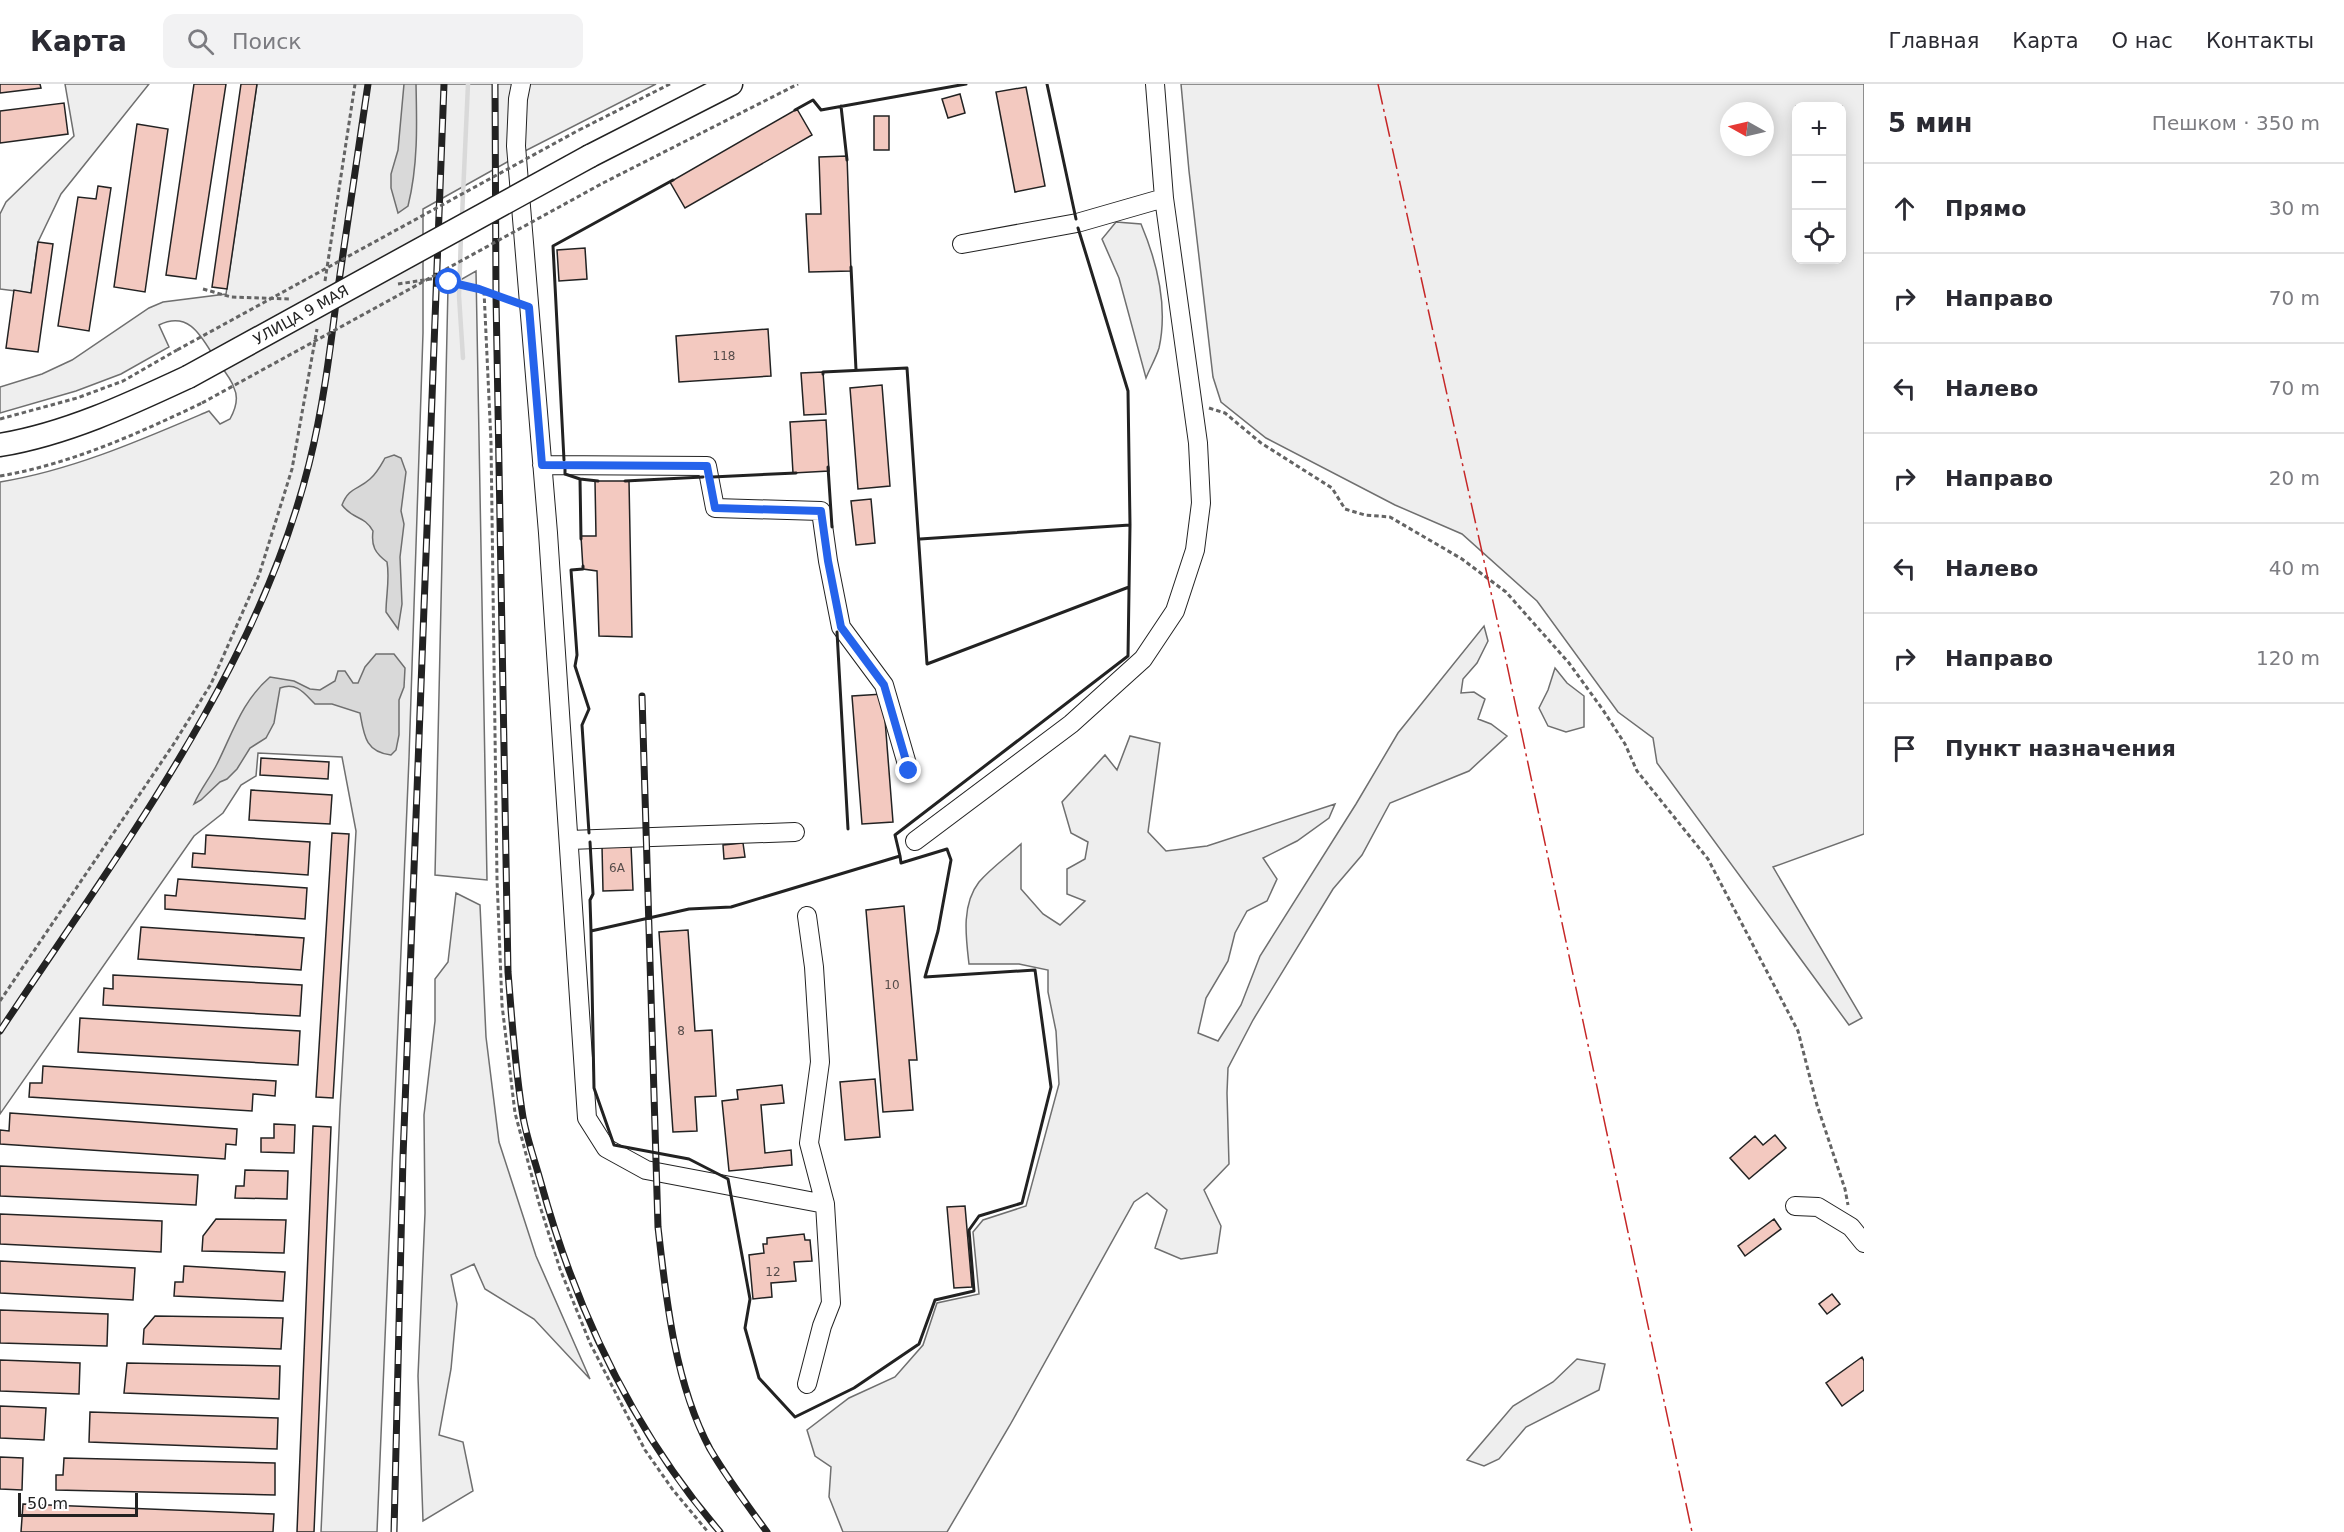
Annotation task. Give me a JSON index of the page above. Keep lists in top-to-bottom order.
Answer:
{
  "streets": {
    "main road": ["УЛИЦА 9 МАЯ"]
  },
  "house_numbers": [
    "118",
    "6А",
    "10",
    "8",
    "12"
  ],
  "scale_bar": "50 m",
  "north": "left",
  "page": {
    "header": "Карта",
    "search": "Поиск",
    "nav": [
      "Главная",
      "Карта",
      "О нас",
      "Контакты"
    ],
    "heading": ["5 мин", "Пешком · 350 m"],
    "map_buttons": ["+", "−"],
    "list": [
      ["Прямо", "30 m"],
      ["Направо", "70 m"],
      ["Налево", "70 m"],
      ["Направо", "20 m"],
      ["Налево", "40 m"],
      ["Направо", "120 m"],
      "Пункт назначения"
    ],
    "scale": "50 m"
  }
}
